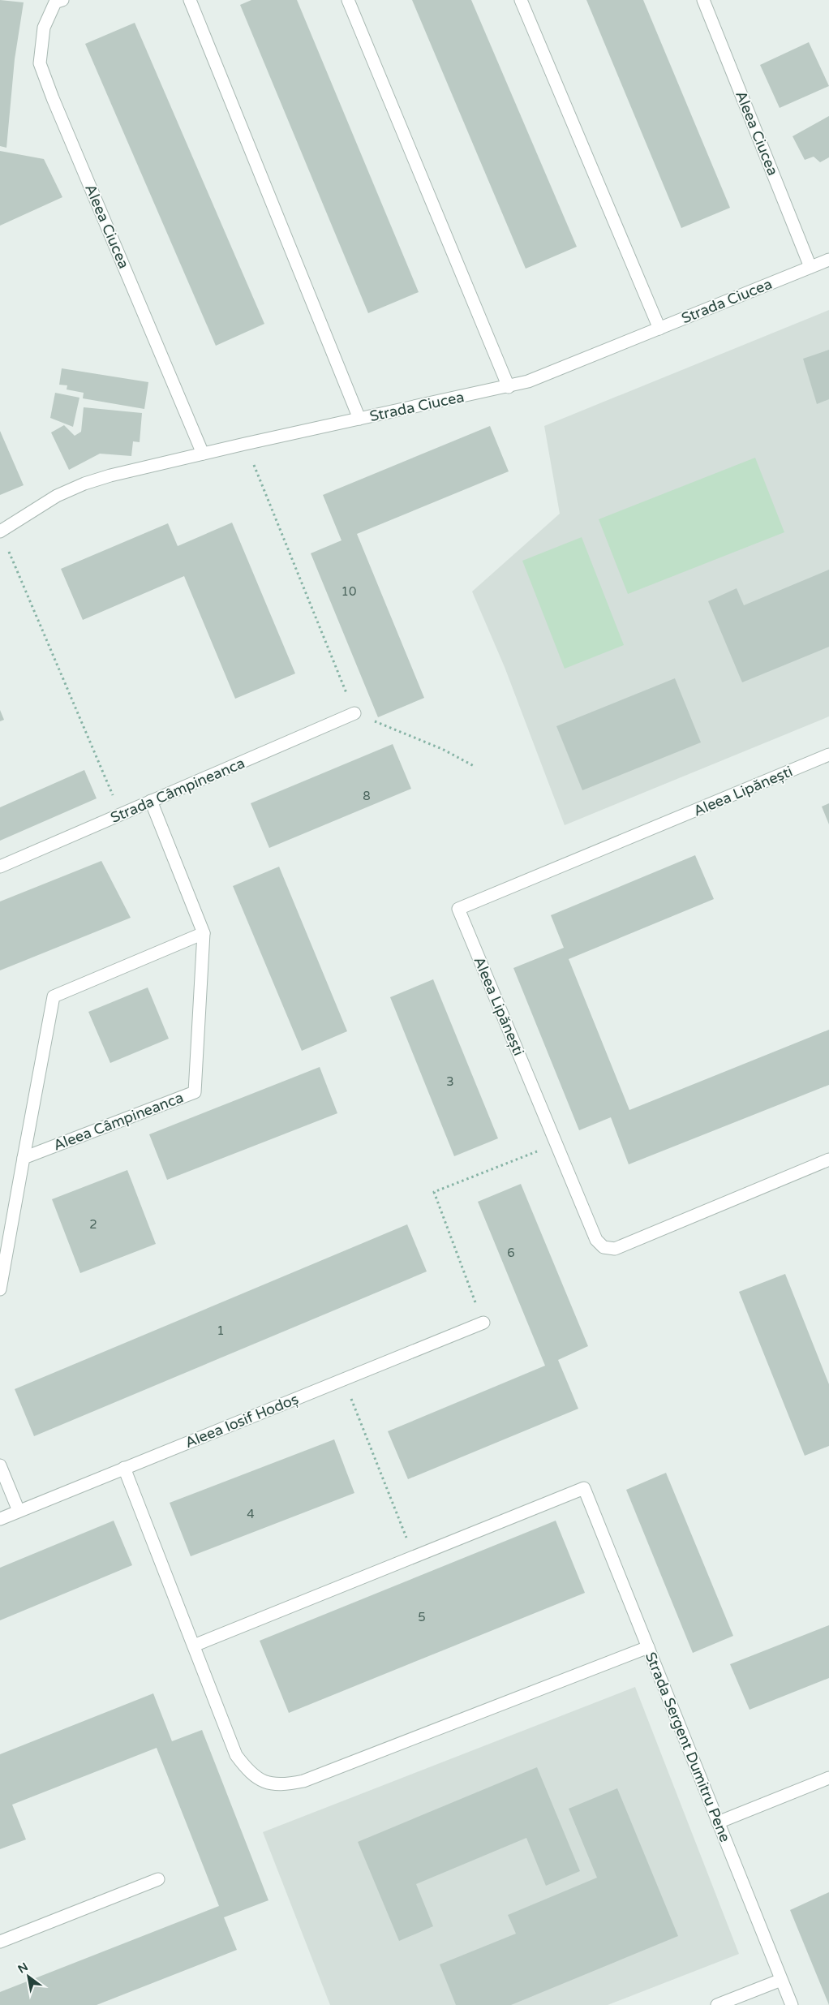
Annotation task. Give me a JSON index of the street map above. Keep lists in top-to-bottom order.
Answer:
{
  "streets": {
    "street": [
      "Aleea Ciucea",
      "Strada Ciucea",
      "Strada Câmpineanca",
      "Aleea Lipănești",
      "Aleea Câmpineanca",
      "Aleea Iosif Hodoș",
      "Strada Sergent Dumitru Pene"
    ]
  },
  "crossings": [
    ["Aleea Ciucea", "Strada Ciucea"],
    ["Strada Câmpineanca", "Aleea Câmpineanca"]
  ],
  "house_numbers": [
    "10",
    "8",
    "3",
    "2",
    "6",
    "1",
    "4",
    "5"
  ],
  "north": "top left"
}
